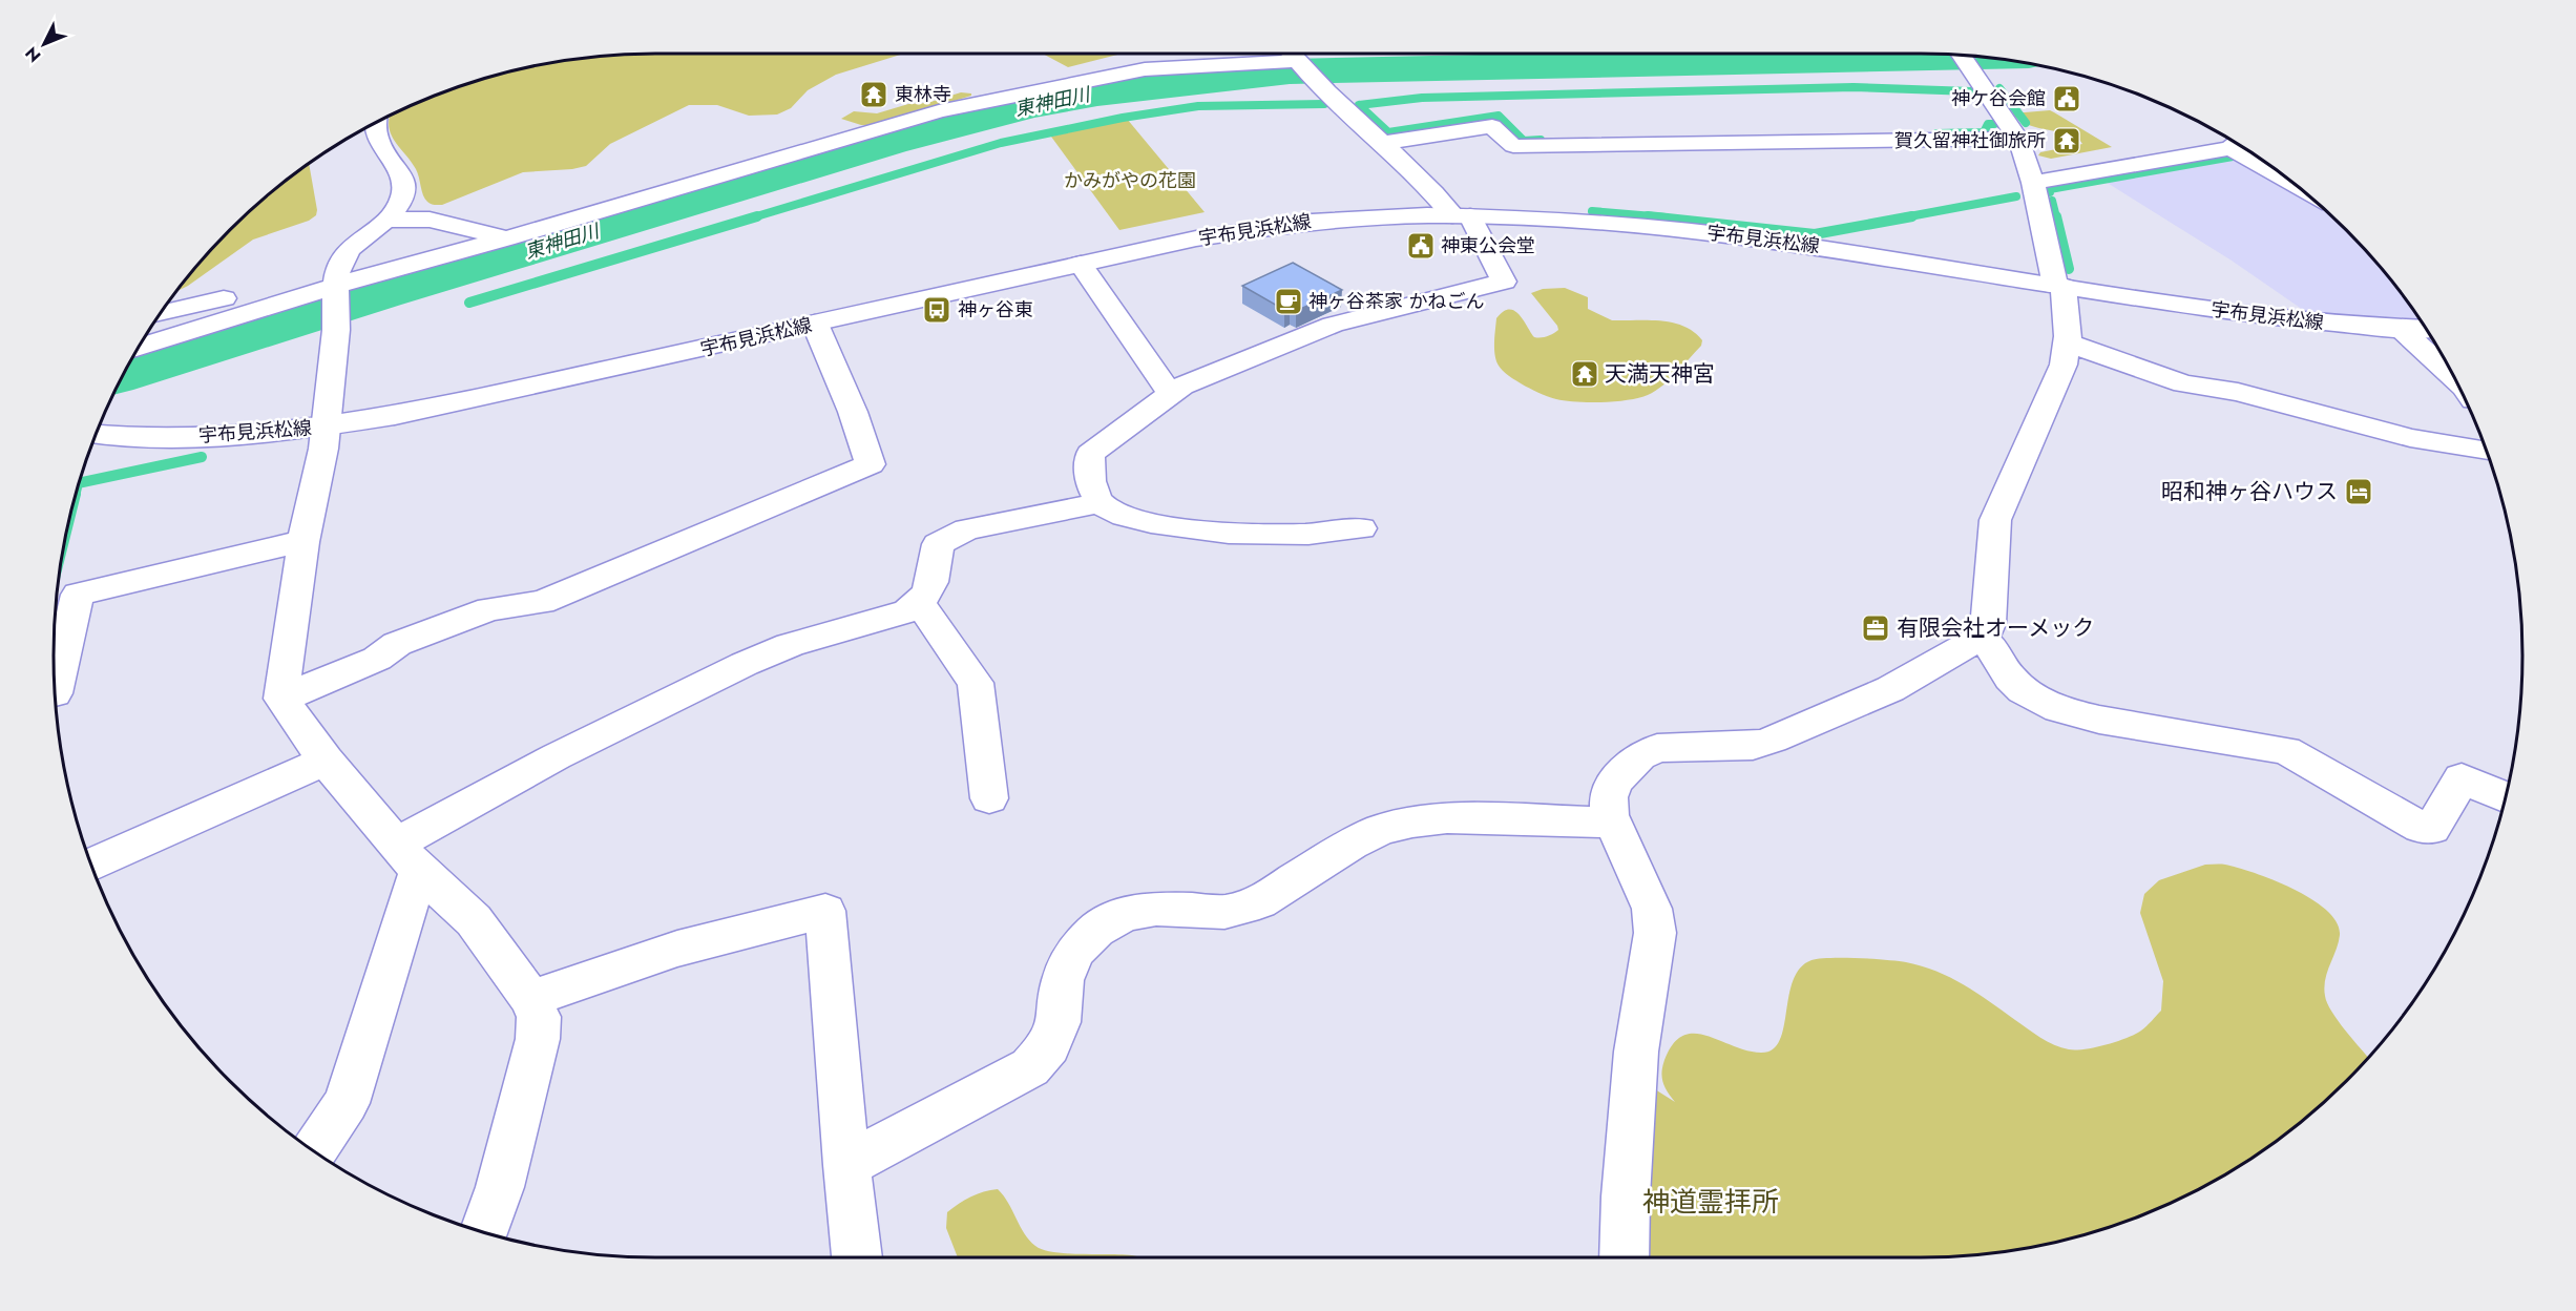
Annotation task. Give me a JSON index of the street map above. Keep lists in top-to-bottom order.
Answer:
{
  "streets": {
    "street": ["宇布見浜松線"]
  },
  "water": ["東神田川"],
  "parks": ["かみがやの花園", "神道霊拝所"],
  "places": {
    "temple": ["東林寺", "賀久留神社御旅所", "天満天神宮"],
    "public building": ["神ケ谷会館", "神東公会堂"],
    "cafe": ["神ヶ谷茶家 かねごん"],
    "bus stop": ["神ヶ谷東"],
    "hotel": ["昭和神ヶ谷ハウス"],
    "office": ["有限会社オーメック"]
  },
  "north": "bottom left"
}
